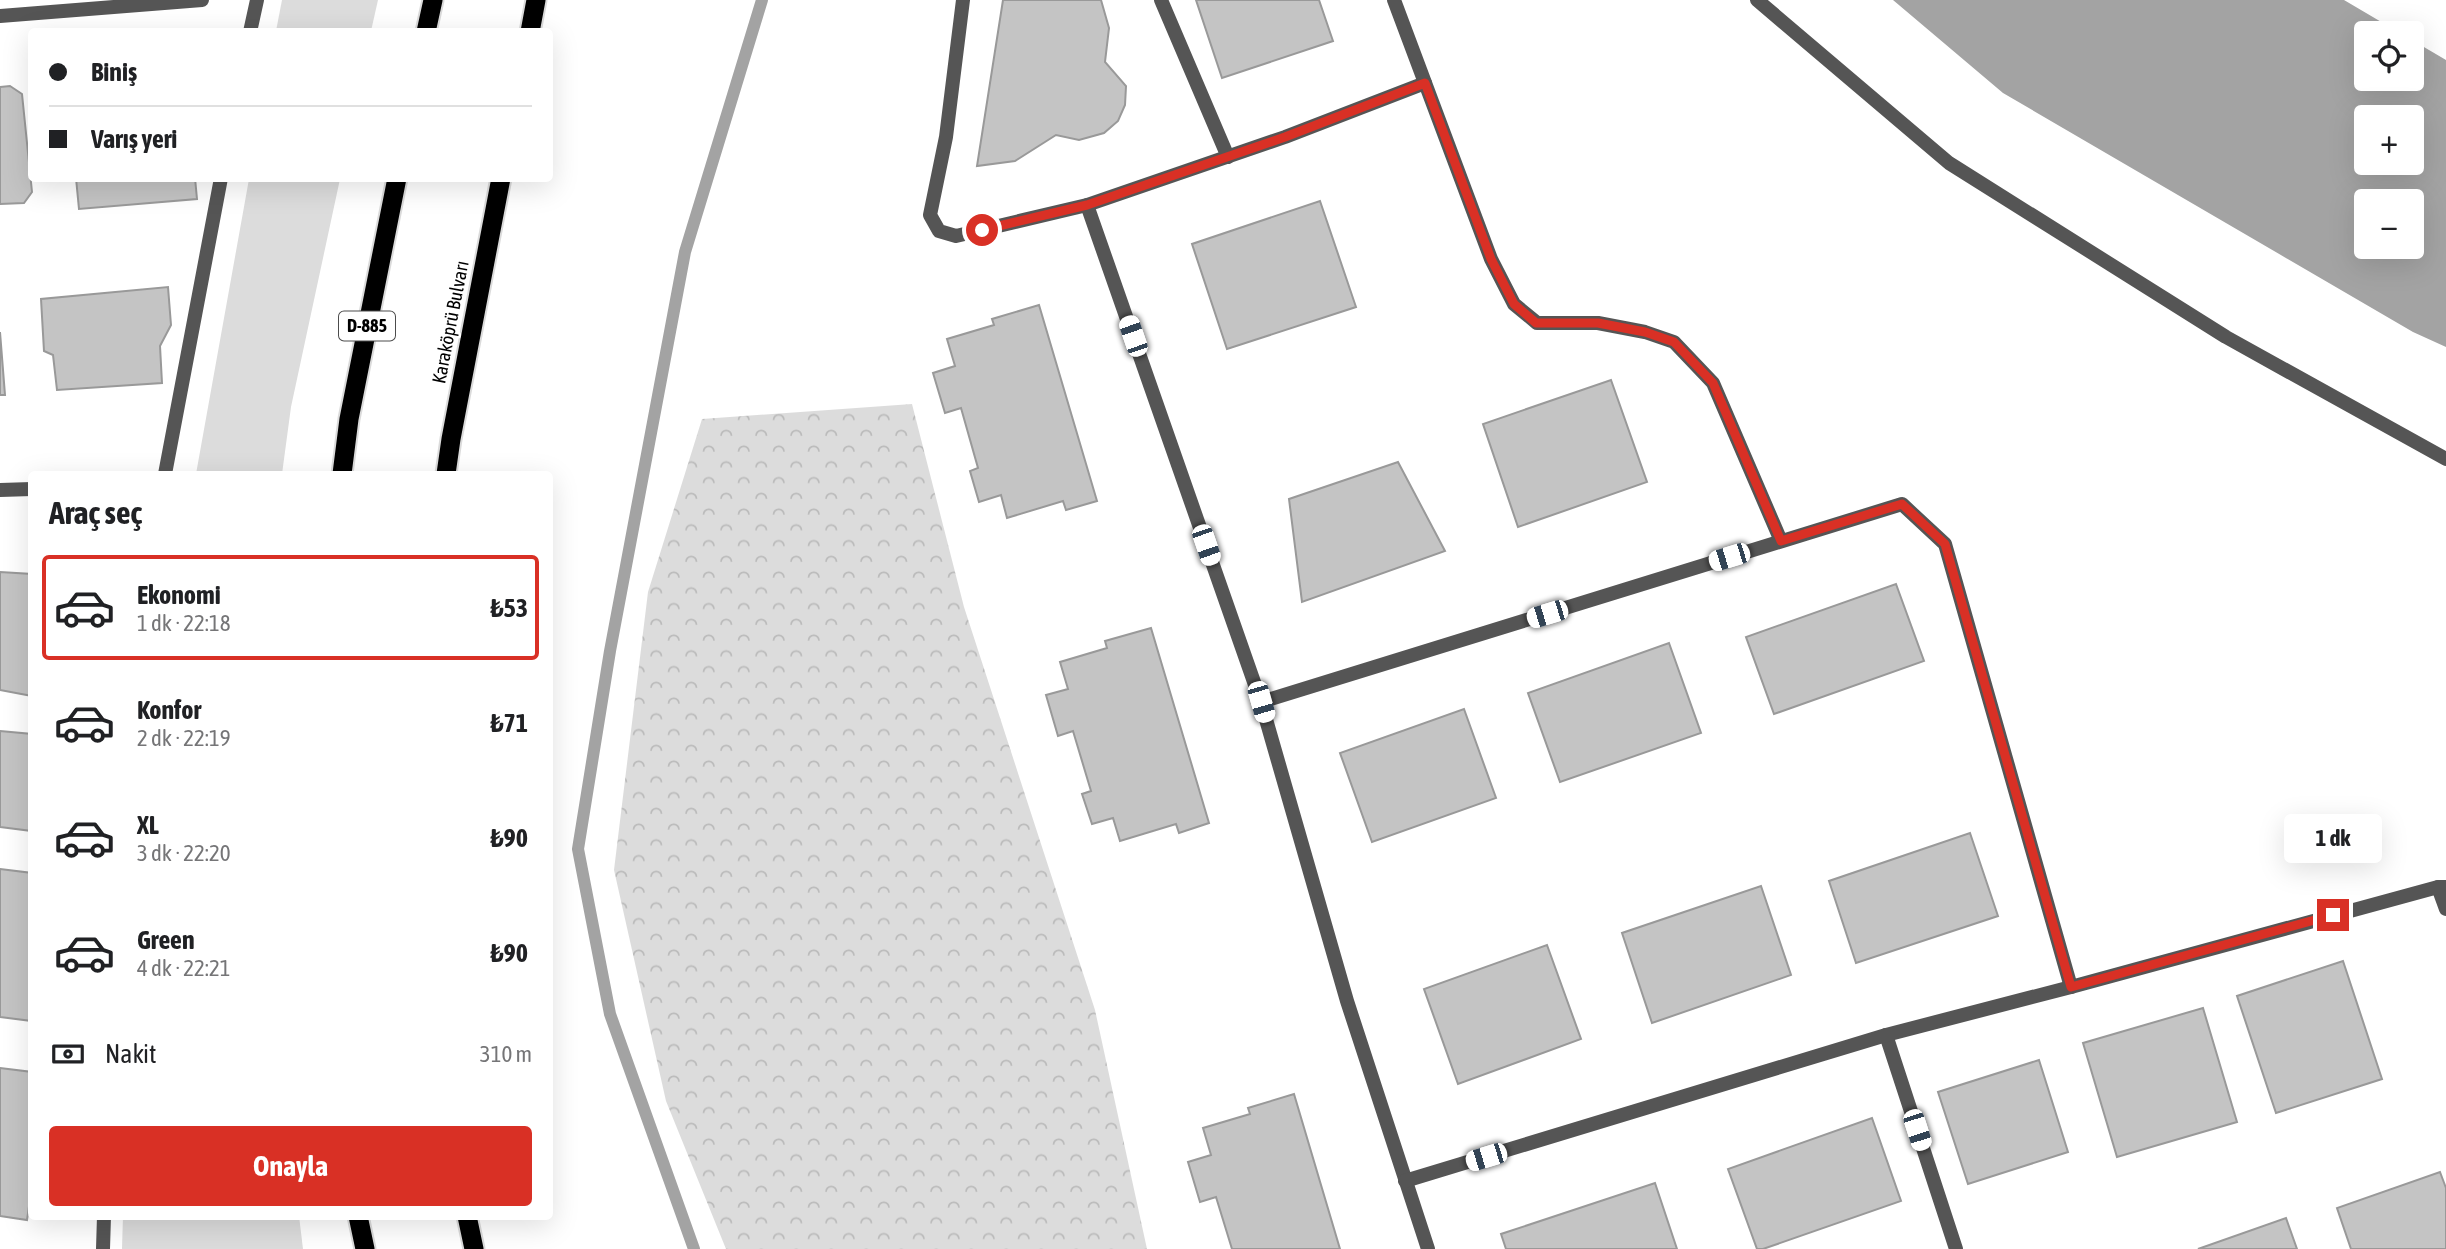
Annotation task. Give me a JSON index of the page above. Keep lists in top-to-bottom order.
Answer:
{
  "streets": {
    "highway": ["Karaköprü Bulvarı", "D-885"]
  },
  "page": {
    "map_buttons": ["+", "−"],
    "banner": ["Biniş", "Varış yeri"],
    "heading": "Araç seç",
    "list": [
      {
        "name": "Ekonomi",
        "note": "1 dk · 22:18",
        "value": "₺53"
      },
      {
        "name": "Konfor",
        "note": "2 dk · 22:19",
        "value": "₺71"
      },
      {
        "name": "XL",
        "note": "3 dk · 22:20",
        "value": "₺90"
      },
      {
        "name": "Green",
        "note": "4 dk · 22:21",
        "value": "₺90"
      }
    ],
    "bubble": "1 dk",
    "pay": ["Nakit", "310 m"],
    "buttons": "Onayla"
  }
}
